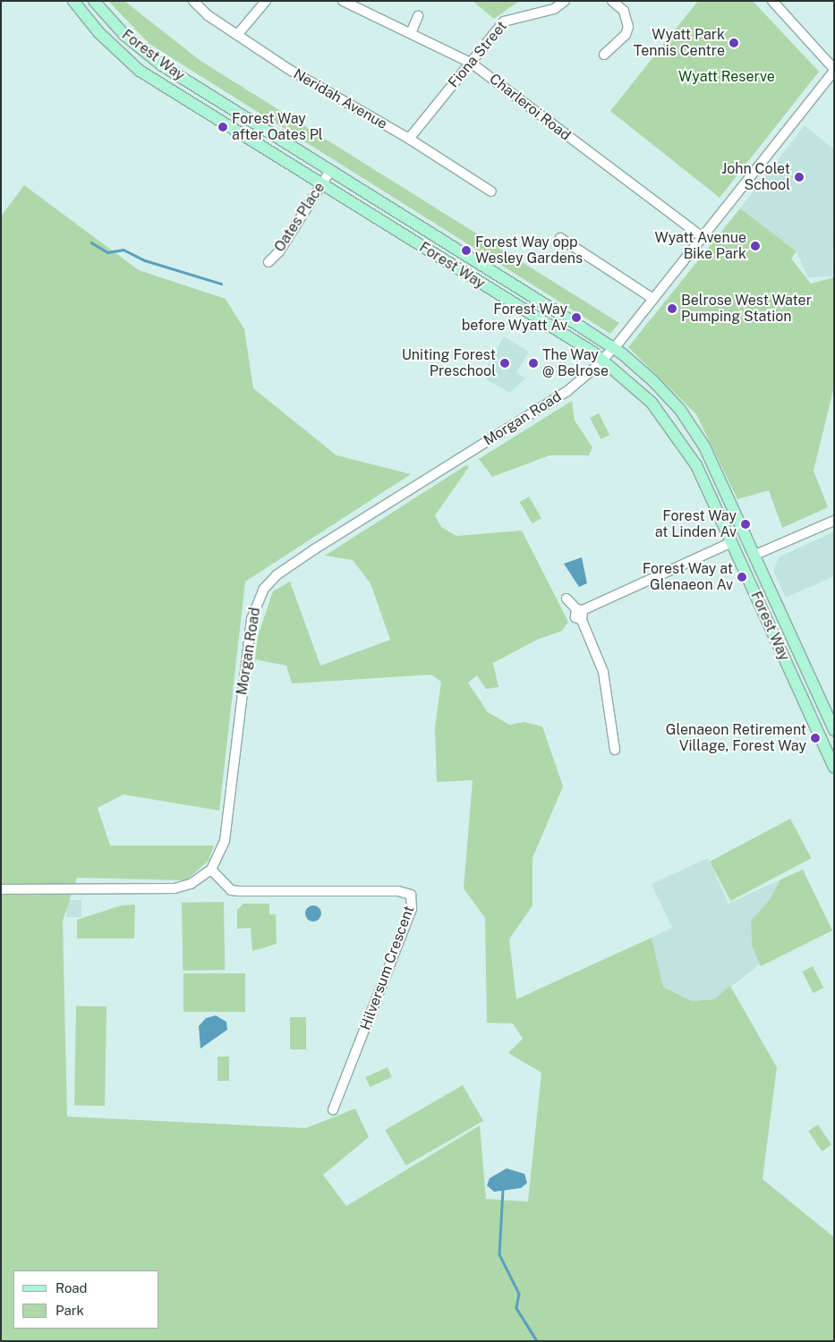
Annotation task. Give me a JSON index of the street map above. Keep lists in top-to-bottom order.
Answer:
{
  "streets": {
    "main road": ["Forest Way"],
    "street": [
      "Fiona Street",
      "Neridah Avenue",
      "Charleroi Road",
      "Oates Place",
      "Morgan Road",
      "Hilversum Crescent"
    ]
  },
  "crossings": [
    ["Fiona Street", "Neridah Avenue"],
    ["Fiona Street", "Charleroi Road"],
    ["Forest Way", "Oates Place"],
    ["Forest Way", "Morgan Road"],
    ["Charleroi Road", "Morgan Road"],
    ["Morgan Road", "Hilversum Crescent"]
  ],
  "parks": ["Wyatt Reserve"],
  "places": [
    "Wyatt Park Tennis Centre",
    "Forest Way after Oates Pl",
    "John Colet School",
    "Wyatt Avenue Bike Park",
    "Forest Way opp Wesley Gardens",
    "Belrose West Water Pumping Station",
    "Forest Way before Wyatt Av",
    "Uniting Forest Preschool",
    "The Way @ Belrose",
    "Forest Way at Linden Av",
    "Forest Way at Glenaeon Av",
    "Glenaeon Retirement Village, Forest Way"
  ],
  "legend": ["Road", "Park"]
}
